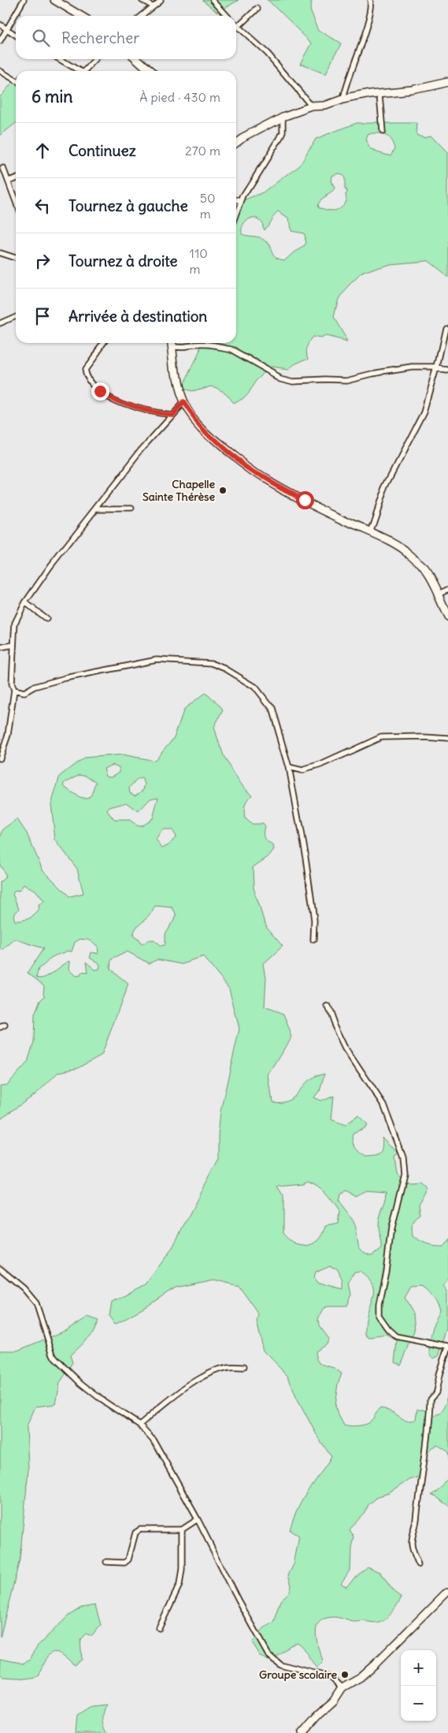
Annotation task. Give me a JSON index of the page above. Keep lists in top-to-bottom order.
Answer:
{
  "places": ["Chapelle Sainte Thérèse", "Groupe scolaire"],
  "page": {
    "search": "Rechercher",
    "heading": ["6 min", "À pied · 430 m"],
    "list": [
      ["Continuez", "270 m"],
      ["Tournez à gauche", "50 m"],
      ["Tournez à droite", "110 m"],
      "Arrivée à destination"
    ],
    "map_buttons": ["+", "−"]
  }
}
